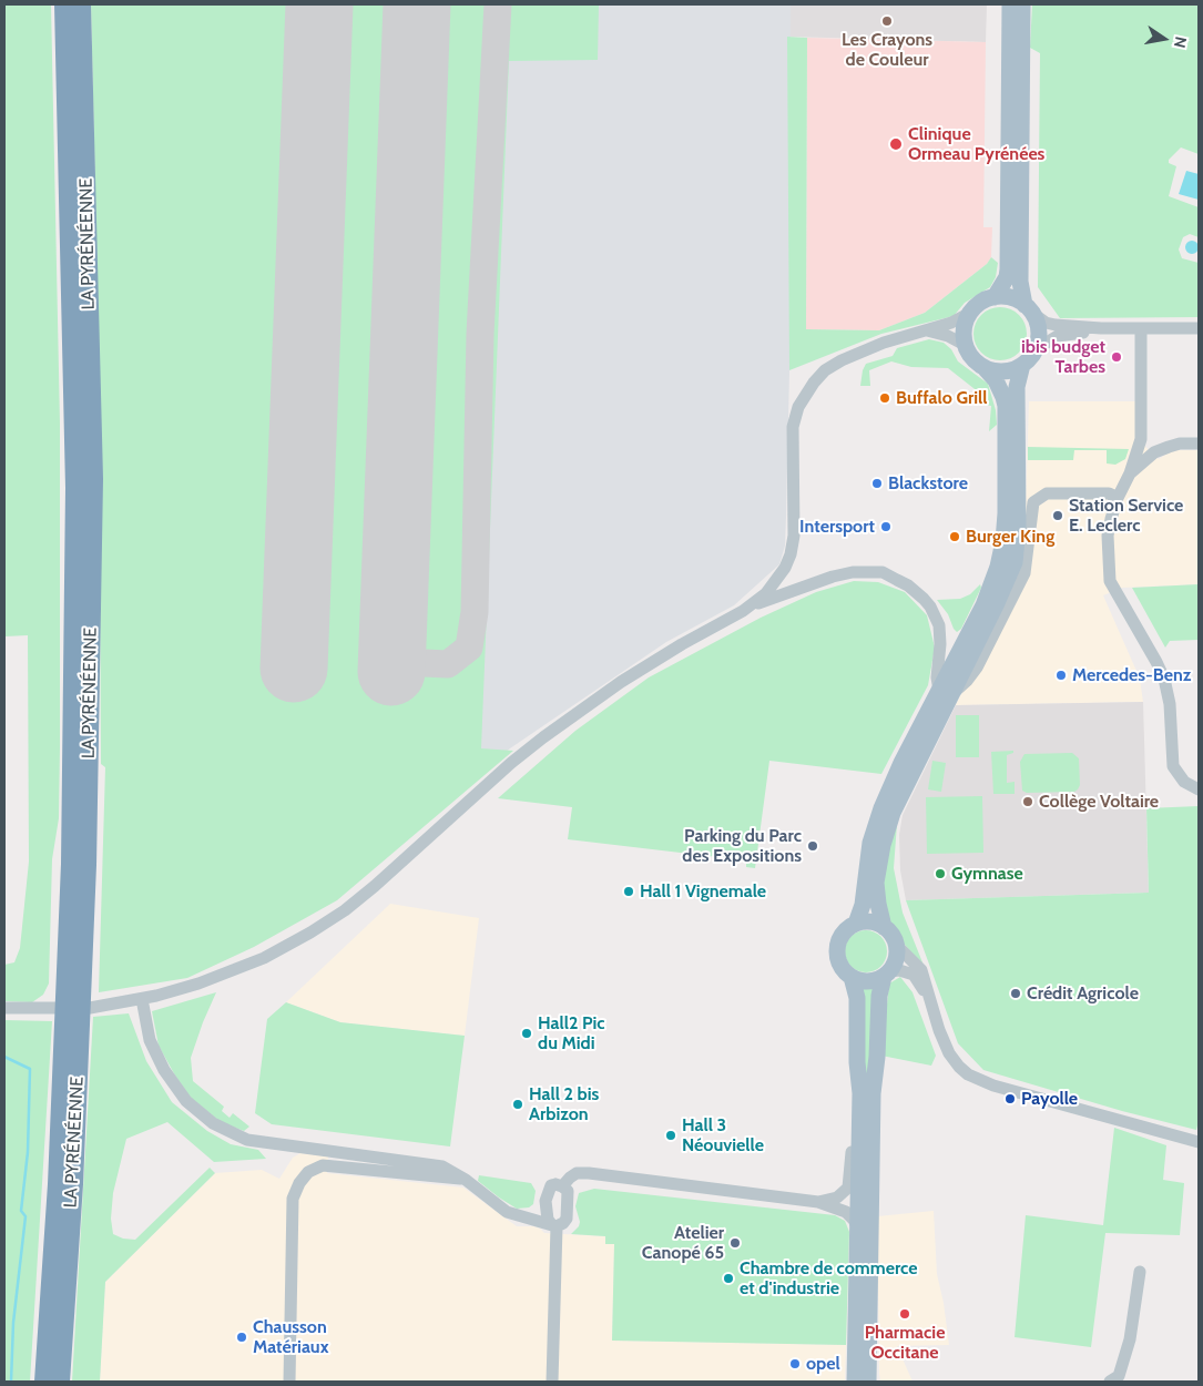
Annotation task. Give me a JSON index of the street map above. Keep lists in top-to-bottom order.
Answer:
{
  "streets": {
    "highway": ["LA PYRÉNÉENNE"]
  },
  "places": [
    "Les Crayons de Couleur",
    "Clinique Ormeau Pyrénées",
    "ibis budget Tarbes",
    "Buffalo Grill",
    "Blackstore",
    "Station Service E. Leclerc",
    "Intersport",
    "Burger King",
    "Mercedes-Benz",
    "Collège Voltaire",
    "Parking du Parc des Expositions",
    "Gymnase",
    "Hall 1 Vignemale",
    "Crédit Agricole",
    "Hall2 Pic du Midi",
    "Payolle",
    "Hall 2 bis Arbizon",
    "Hall 3 Néouvielle",
    "Atelier Canopé 65",
    "Chambre de commerce et d'industrie",
    "Pharmacie Occitane",
    "Chausson Matériaux",
    "opel"
  ],
  "north": "right"
}
